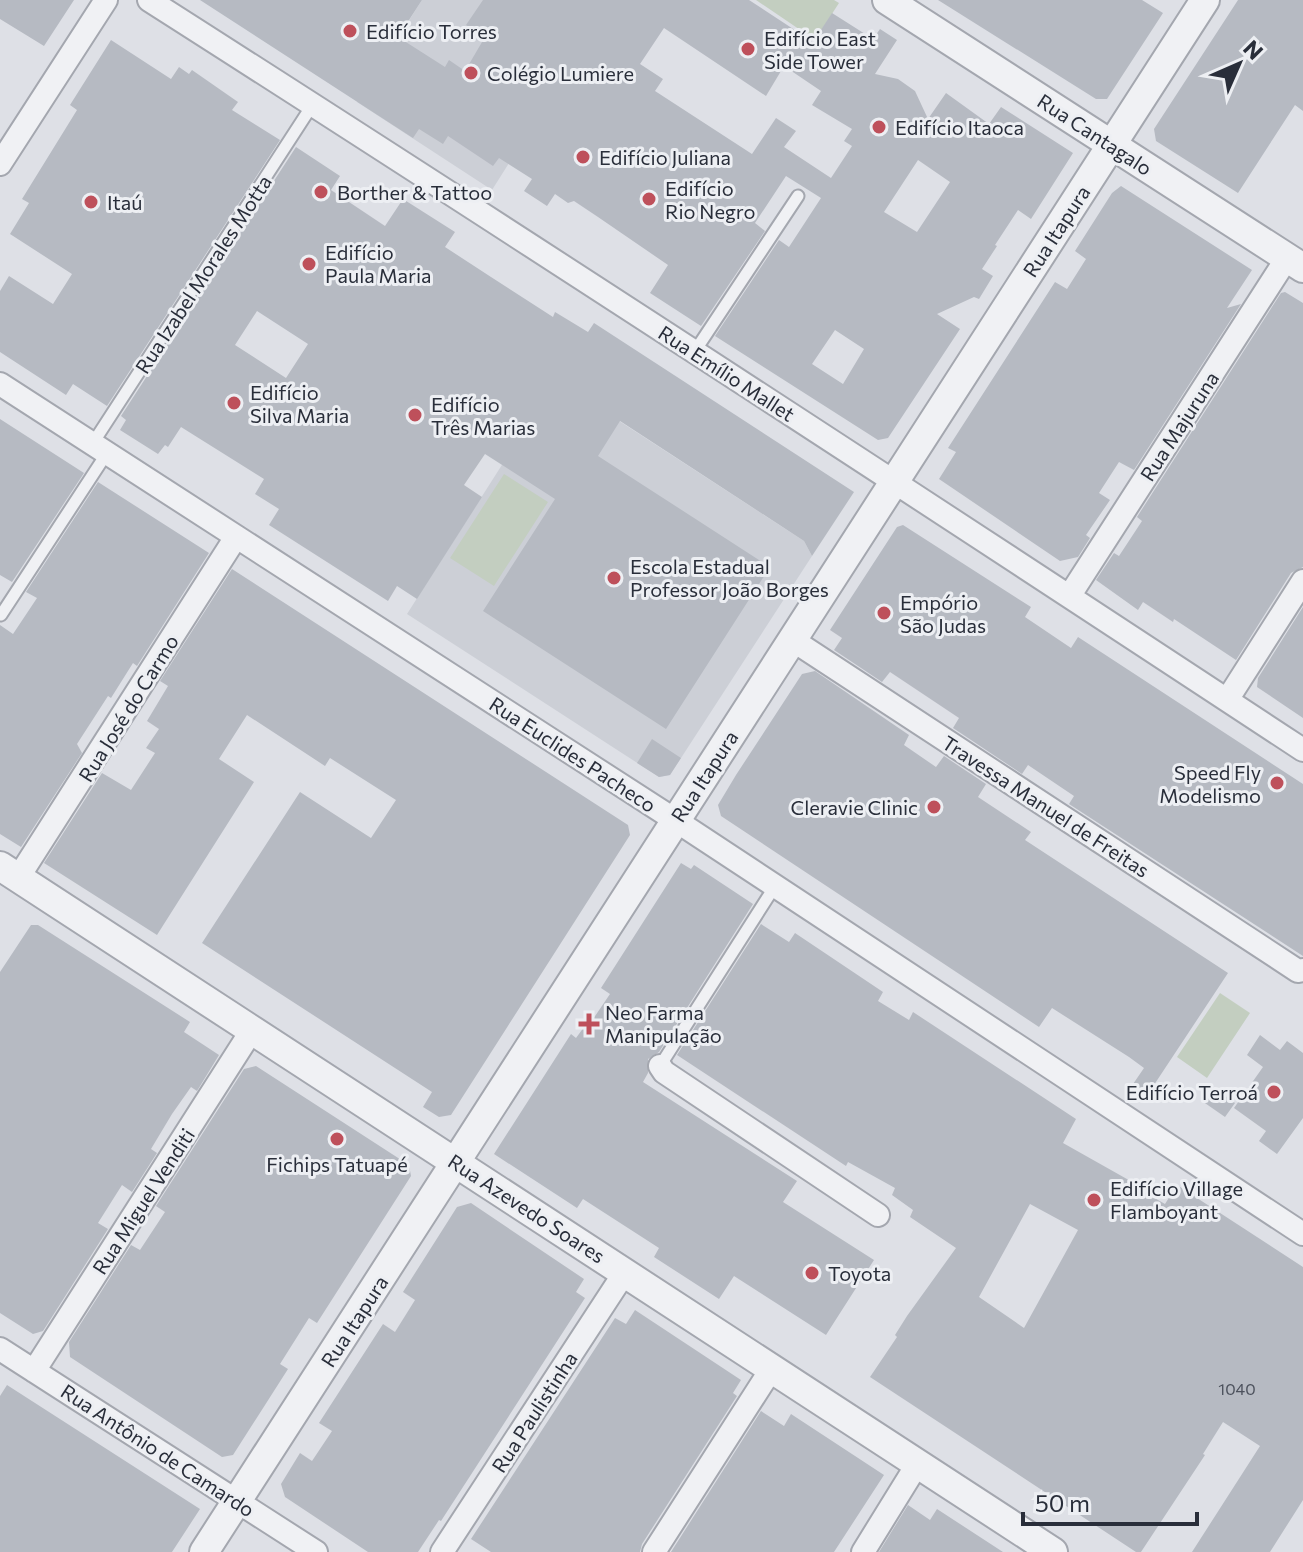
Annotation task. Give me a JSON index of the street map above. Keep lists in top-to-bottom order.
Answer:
{
  "streets": {
    "street": [
      "Rua Cantagalo",
      "Rua Itapura",
      "Rua Emílio Mallet",
      "Rua Majuruna",
      "Rua José do Carmo",
      "Rua Euclides Pacheco",
      "Travessa Manuel de Freitas",
      "Rua Miguel Venditi",
      "Rua Azevedo Soares",
      "Rua Paulistinha",
      "Rua Antônio de Camardo"
    ],
    "lane": ["Rua Izabel Morales Motta"]
  },
  "crossings": [
    ["Rua Cantagalo", "Rua Itapura"],
    ["Rua Cantagalo", "Rua Majuruna"],
    ["Rua Itapura", "Rua Emílio Mallet"],
    ["Rua Itapura", "Rua Euclides Pacheco"],
    ["Rua Itapura", "Travessa Manuel de Freitas"],
    ["Rua Itapura", "Rua Azevedo Soares"],
    ["Rua Itapura", "Rua Antônio de Camardo"],
    ["Rua Izabel Morales Motta", "Rua Emílio Mallet"],
    ["Rua Izabel Morales Motta", "Rua Euclides Pacheco"],
    ["Rua Emílio Mallet", "Rua Majuruna"],
    ["Rua José do Carmo", "Rua Euclides Pacheco"],
    ["Rua José do Carmo", "Rua Azevedo Soares"],
    ["Rua Miguel Venditi", "Rua Azevedo Soares"],
    ["Rua Miguel Venditi", "Rua Antônio de Camardo"],
    ["Rua Azevedo Soares", "Rua Paulistinha"]
  ],
  "places": {
    "other": [
      "Edifício Torres",
      "Edifício East Side Tower",
      "Colégio Lumiere",
      "Edifício Itaoca",
      "Edifício Juliana",
      "Borther & Tattoo",
      "Edifício Rio Negro",
      "Itaú",
      "Edifício Paula Maria",
      "Edifício Silva Maria",
      "Edifício Três Marias",
      "Escola Estadual Professor João Borges",
      "Empório São Judas",
      "Speed Fly Modelismo",
      "Cleravie Clinic",
      "Edifício Terroá",
      "Fichips Tatuapé",
      "Edifício Village Flamboyant",
      "Toyota"
    ],
    "health": ["Neo Farma Manipulação"]
  },
  "house_numbers": ["1040"],
  "scale_bar": "50 m",
  "north": "top right"
}
